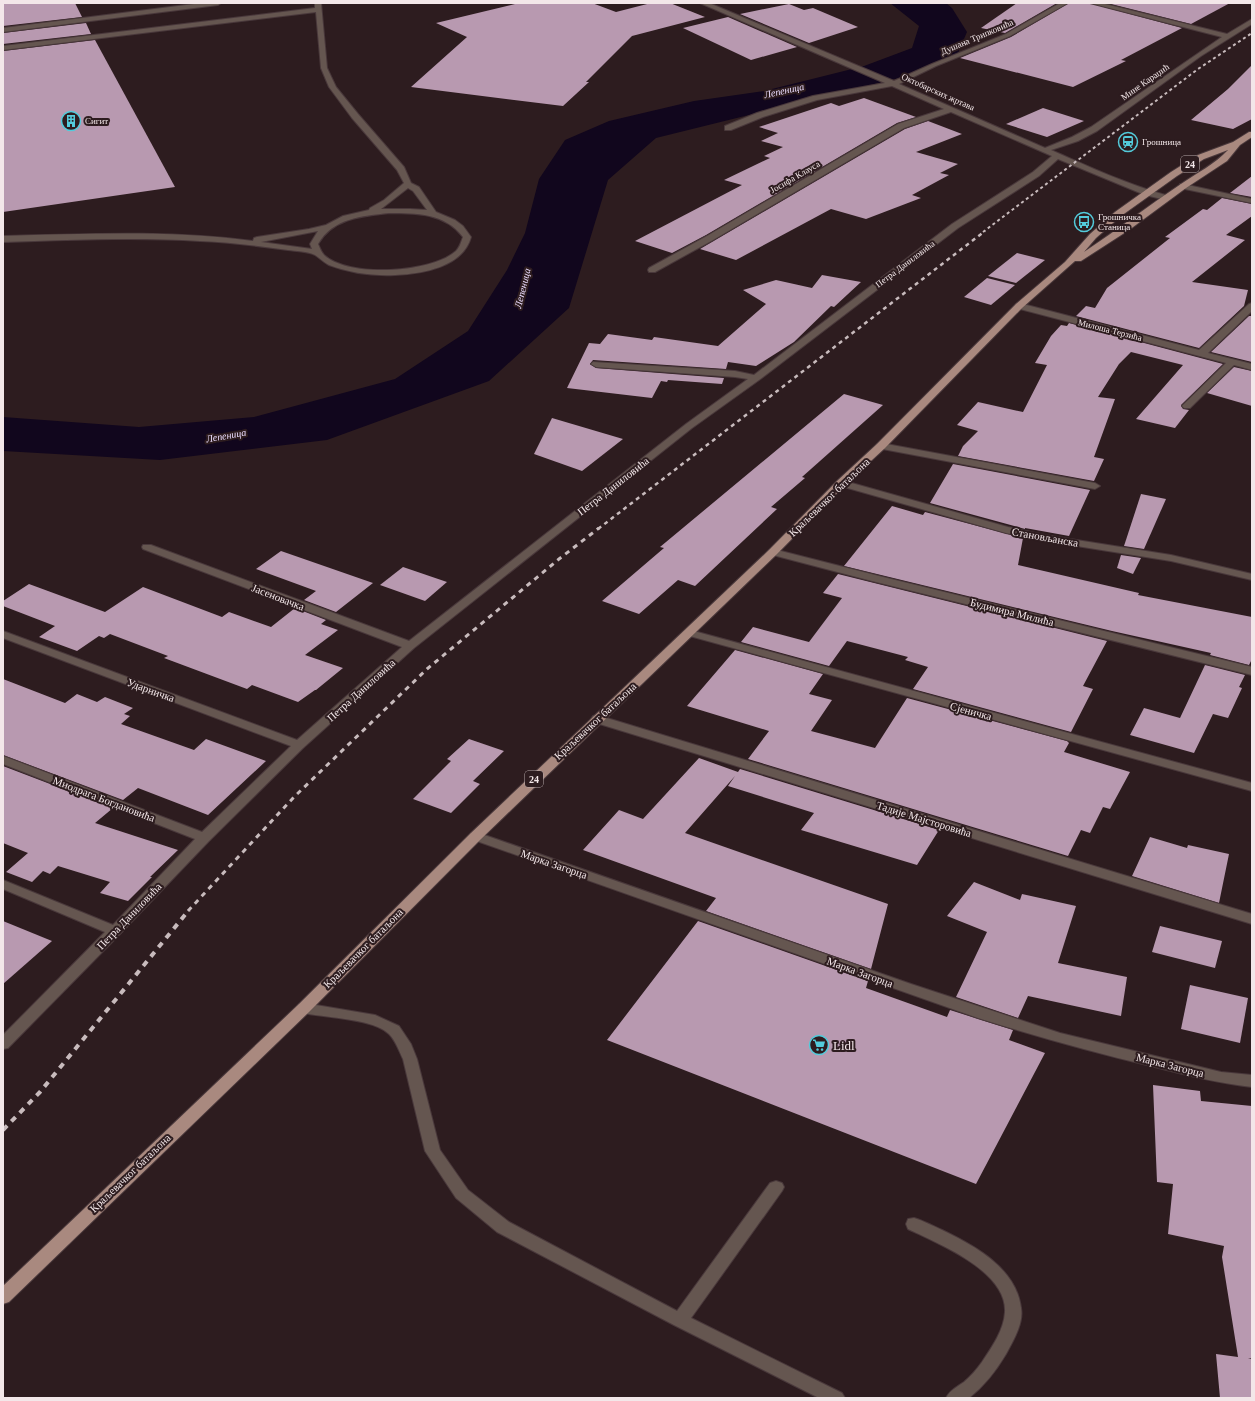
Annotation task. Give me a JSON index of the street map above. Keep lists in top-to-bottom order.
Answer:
{
  "streets": {
    "main road": ["24", "Краљевачког батаљона"],
    "street": [
      "Душана Трипковића",
      "Мине Караџић",
      "Октобарских жртава",
      "Јосифа Клауса",
      "Петра Даниловића",
      "Милоша Терзића",
      "Становљанска",
      "Јасеновачка",
      "Будимира Милића",
      "Ударничка",
      "Сјеничка",
      "Миодрага Богдановића",
      "Тадије Мајсторовића",
      "Марка Загорца"
    ]
  },
  "crossings": [
    ["Душана Трипковића", "Октобарских жртава"],
    ["Мине Караџић", "Октобарских жртава"],
    ["Октобарских жртава", "Јосифа Клауса"],
    ["Октобарских жртава", "Петра Даниловића"],
    ["Октобарских жртава", "Краљевачког батаљона"],
    ["Петра Даниловића", "Јасеновачка"],
    ["Петра Даниловића", "Ударничка"],
    ["Петра Даниловића", "Миодрага Богдановића"],
    ["Милоша Терзића", "Краљевачког батаљона"],
    ["Краљевачког батаљона", "Становљанска"],
    ["Краљевачког батаљона", "Будимира Милића"],
    ["Краљевачког батаљона", "Сјеничка"],
    ["Краљевачког батаљона", "Тадије Мајсторовића"],
    ["Краљевачког батаљона", "Марка Загорца"]
  ],
  "water": ["Лепеница"],
  "places": {
    "building": ["Сигит"],
    "station": ["Грошница"],
    "bus stop": ["Грошничка Станица"],
    "supermarket": ["Lidl"]
  }
}
